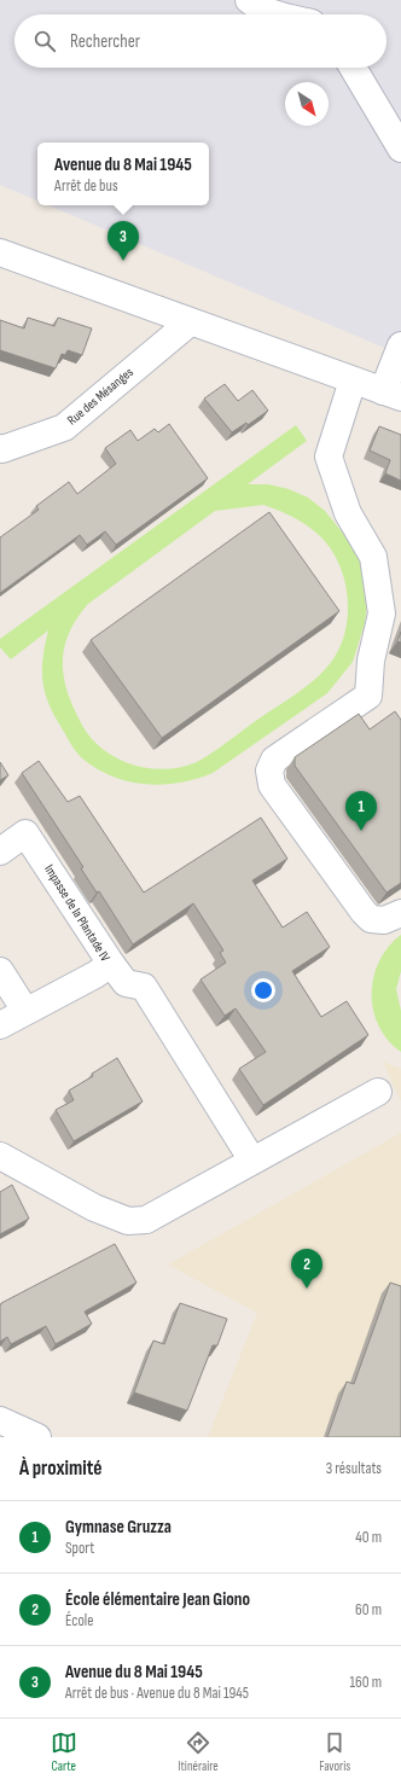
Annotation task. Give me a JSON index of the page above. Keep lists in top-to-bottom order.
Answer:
{
  "streets": {
    "street": ["Rue des Mésanges", "Impasse de la Plantade IV"]
  },
  "north": "bottom right",
  "page": {
    "search": "Rechercher",
    "popup": ["Avenue du 8 Mai 1945", "Arrêt de bus"],
    "pins": ["3", "1", "2"],
    "heading": ["À proximité", "3 résultats"],
    "list": [
      {
        "mark": "1",
        "name": "Gymnase Gruzza",
        "note": "Sport",
        "value": "40 m"
      },
      {
        "mark": "2",
        "name": "École élémentaire Jean Giono",
        "note": "École",
        "value": "60 m"
      },
      {
        "mark": "3",
        "name": "Avenue du 8 Mai 1945",
        "note": "Arrêt de bus · Avenue du 8 Mai 1945",
        "value": "160 m"
      }
    ],
    "nav": ["Carte", "Itinéraire", "Favoris"]
  }
}
